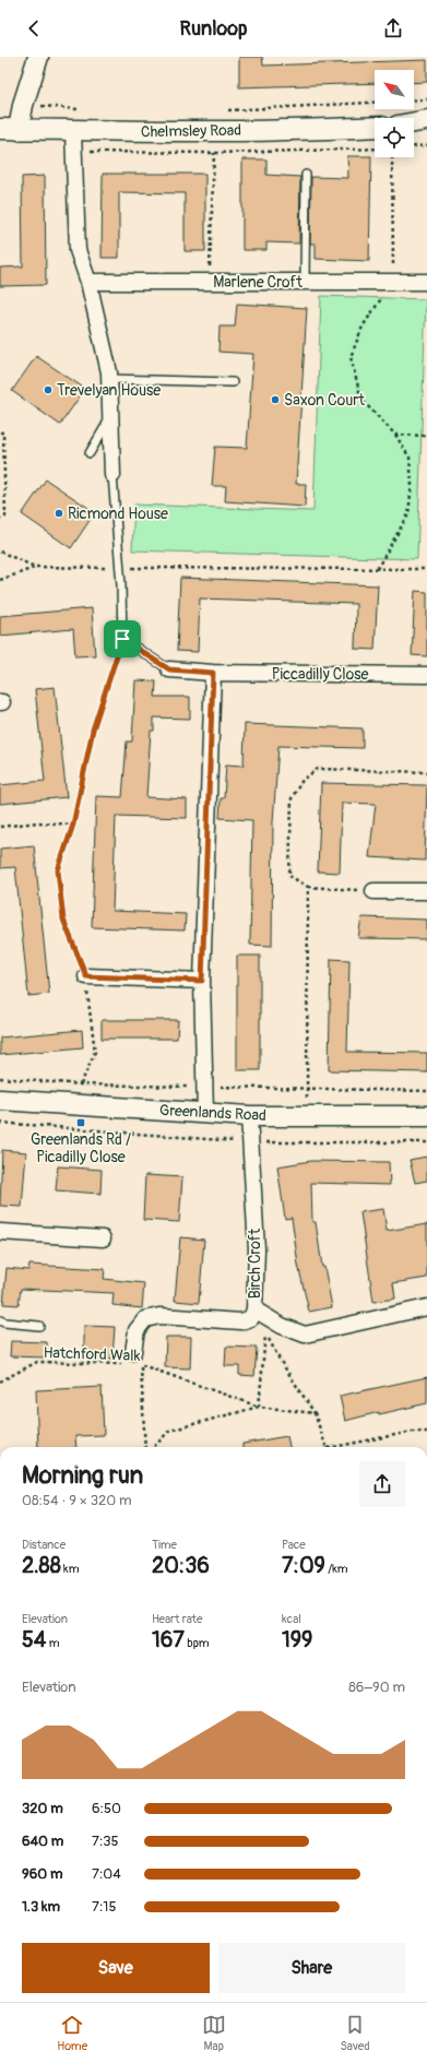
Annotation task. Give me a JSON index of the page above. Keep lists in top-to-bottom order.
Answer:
{
  "streets": {
    "street": [
      "Chelmsley Road",
      "Marlene Croft",
      "Piccadilly Close",
      "Greenlands Road",
      "Birch Croft"
    ],
    "path": ["Hatchford Walk"]
  },
  "crossings": [
    ["Greenlands Road", "Birch Croft"]
  ],
  "places": {
    "other": ["Trevelyan House", "Saxon Court", "Ricmond House"],
    "transit": ["Greenlands Rd / Picadilly Close"]
  },
  "north": "top left",
  "page": {
    "header": "Runloop",
    "heading": ["Morning run", "08:54 · 9 × 320 m"],
    "stats": [
      ["Distance", "2.88 km"],
      ["Time", "20:36"],
      ["Pace", "7:09 /km"],
      ["Elevation", "54 m"],
      ["Heart rate", "167 bpm"],
      ["kcal", "199"]
    ],
    "chart": ["Elevation", "86–90 m"],
    "list": [
      {
        "name": "320 m",
        "note": "6:50"
      },
      {
        "name": "640 m",
        "note": "7:35"
      },
      {
        "name": "960 m",
        "note": "7:04"
      },
      {
        "name": "1.3 km",
        "note": "7:15"
      }
    ],
    "buttons": ["Save", "Share"],
    "tabs": ["Home", "Map", "Saved"]
  }
}
